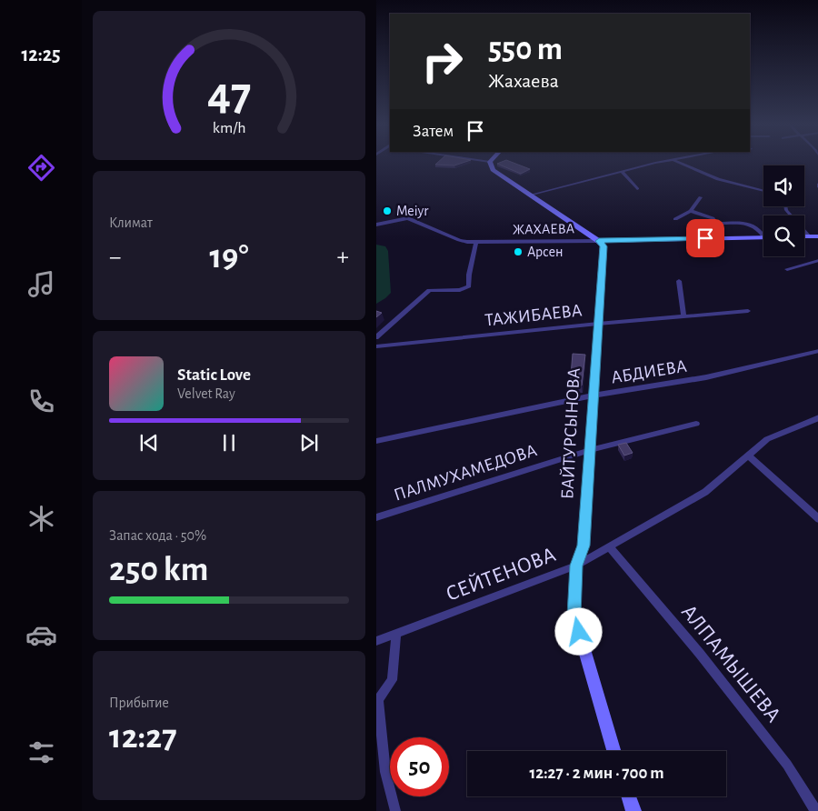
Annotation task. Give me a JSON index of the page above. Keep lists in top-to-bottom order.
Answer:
{
  "streets": {
    "main road": ["ЖАХАЕВА", "БАЙТУРСЫНОВА"],
    "street": [
      "ТАЖИБАЕВА",
      "АБДИЕВА",
      "ПАЛМУХАМЕДОВА",
      "СЕЙТЕНОВА",
      "АЛПАМЫШЕВА"
    ]
  },
  "crossings": [
    ["ЖАХАЕВА", "БАЙТУРСЫНОВА"],
    ["ТАЖИБАЕВА", "БАЙТУРСЫНОВА"],
    ["АБДИЕВА", "БАЙТУРСЫНОВА"],
    ["БАЙТУРСЫНОВА", "ПАЛМУХАМЕДОВА"],
    ["БАЙТУРСЫНОВА", "СЕЙТЕНОВА"],
    ["СЕЙТЕНОВА", "АЛПАМЫШЕВА"]
  ],
  "places": ["Meiyr", "Арсен"],
  "page": {
    "tabs": "12:25",
    "turn": ["550 m", "Жахаева"],
    "then": "Затем",
    "tile": [
      "Климат",
      ["Запас хода · 50%", "250 km"],
      ["Прибытие", "12:27"]
    ],
    "heat": ["−", "19°", "+"],
    "song": ["Static Love", "Velvet Ray"],
    "limit": "50",
    "trip": "12:27 · 2 мин · 700 m",
    "gauge": ["47", "km/h"]
  }
}
